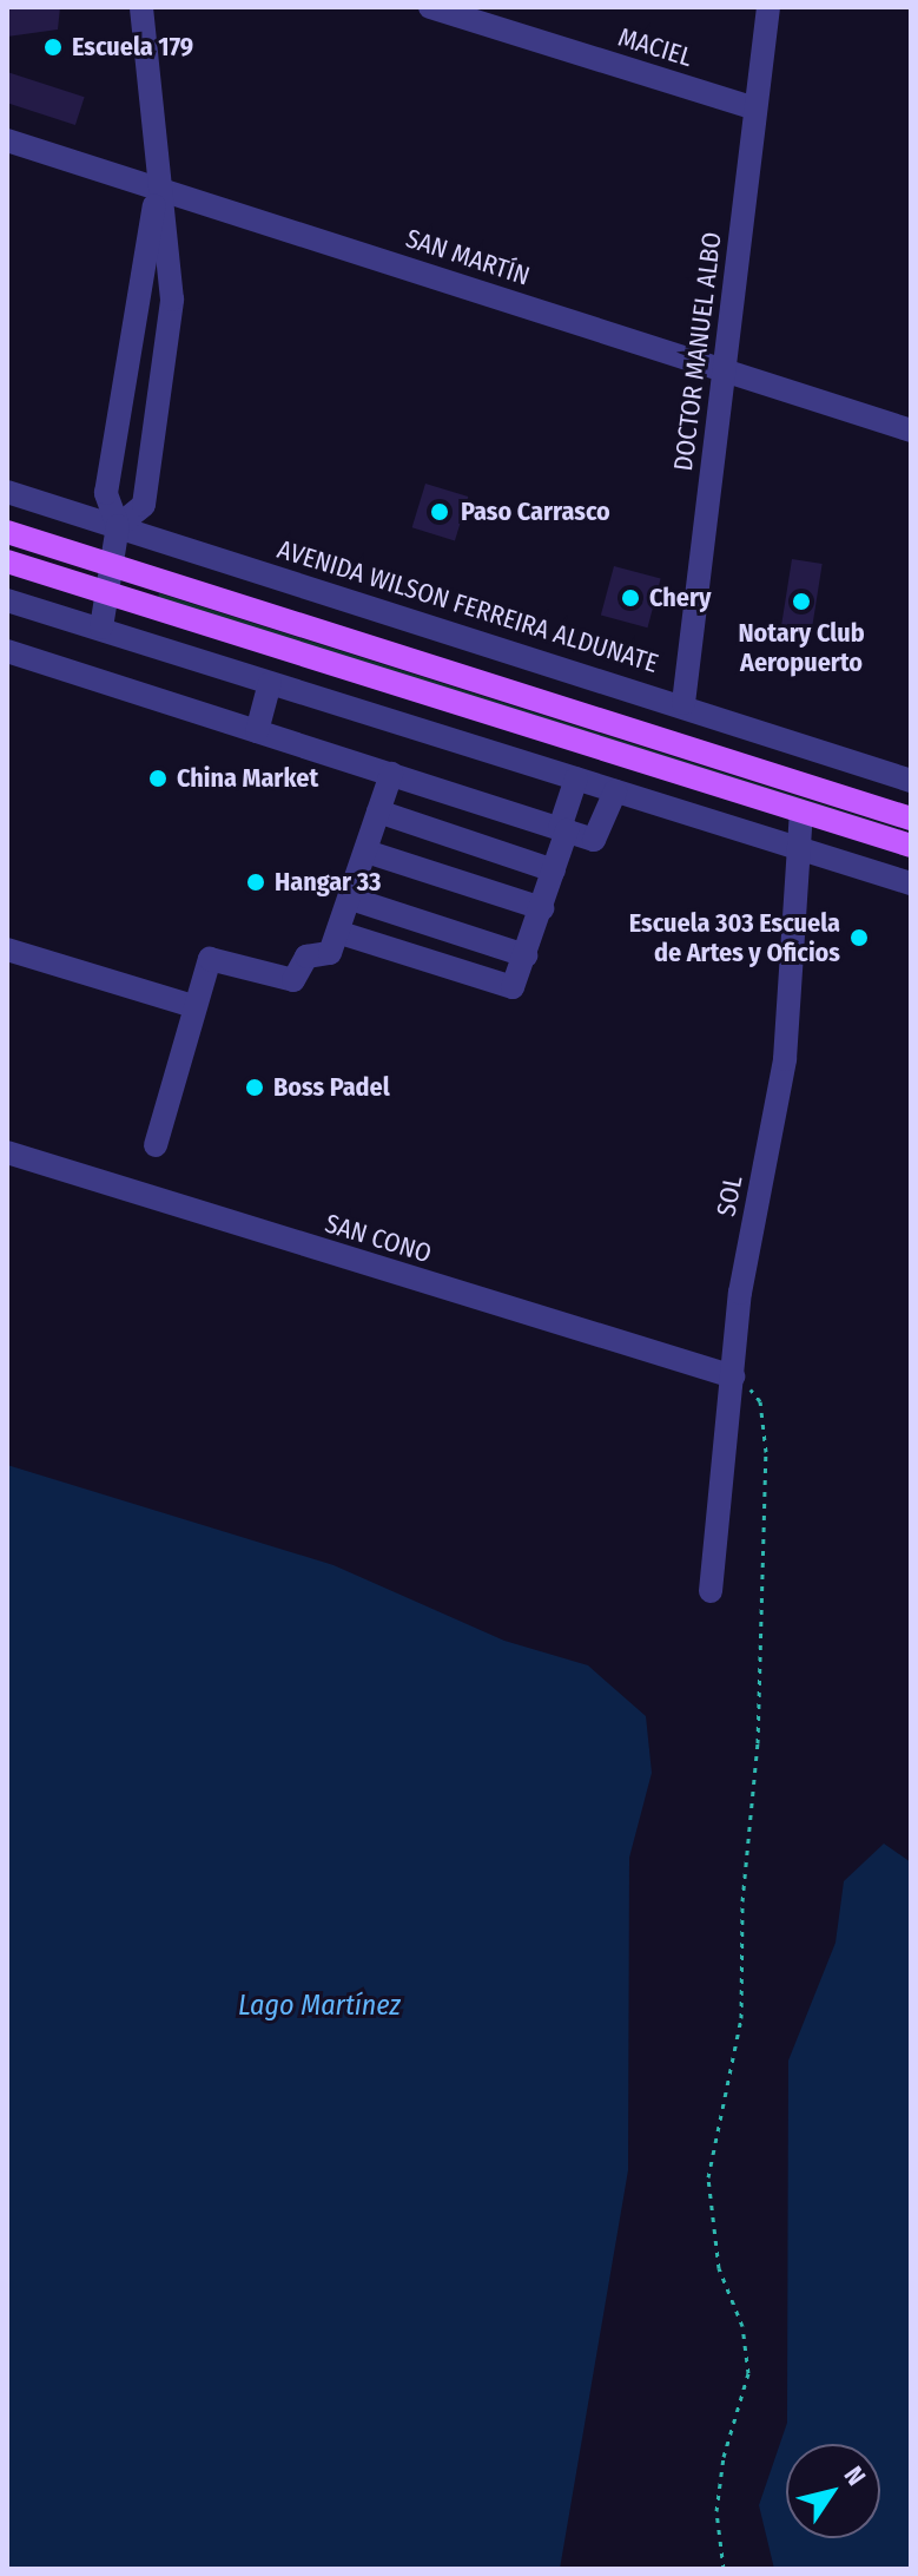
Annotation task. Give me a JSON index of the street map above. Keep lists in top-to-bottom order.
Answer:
{
  "streets": {
    "street": [
      "MACIEL",
      "SAN MARTÍN",
      "DOCTOR MANUEL ALBO",
      "AVENIDA WILSON FERREIRA ALDUNATE",
      "SOL",
      "SAN CONO"
    ]
  },
  "crossings": [
    ["MACIEL", "DOCTOR MANUEL ALBO"],
    ["SAN MARTÍN", "DOCTOR MANUEL ALBO"],
    ["DOCTOR MANUEL ALBO", "AVENIDA WILSON FERREIRA ALDUNATE"],
    ["SOL", "SAN CONO"]
  ],
  "water": ["Lago Martínez"],
  "places": [
    "Escuela 179",
    "Paso Carrasco",
    "Chery",
    "Notary Club Aeropuerto",
    "China Market",
    "Hangar 33",
    "Escuela 303 Escuela de Artes y Oficios",
    "Boss Padel"
  ],
  "north": "top right"
}
